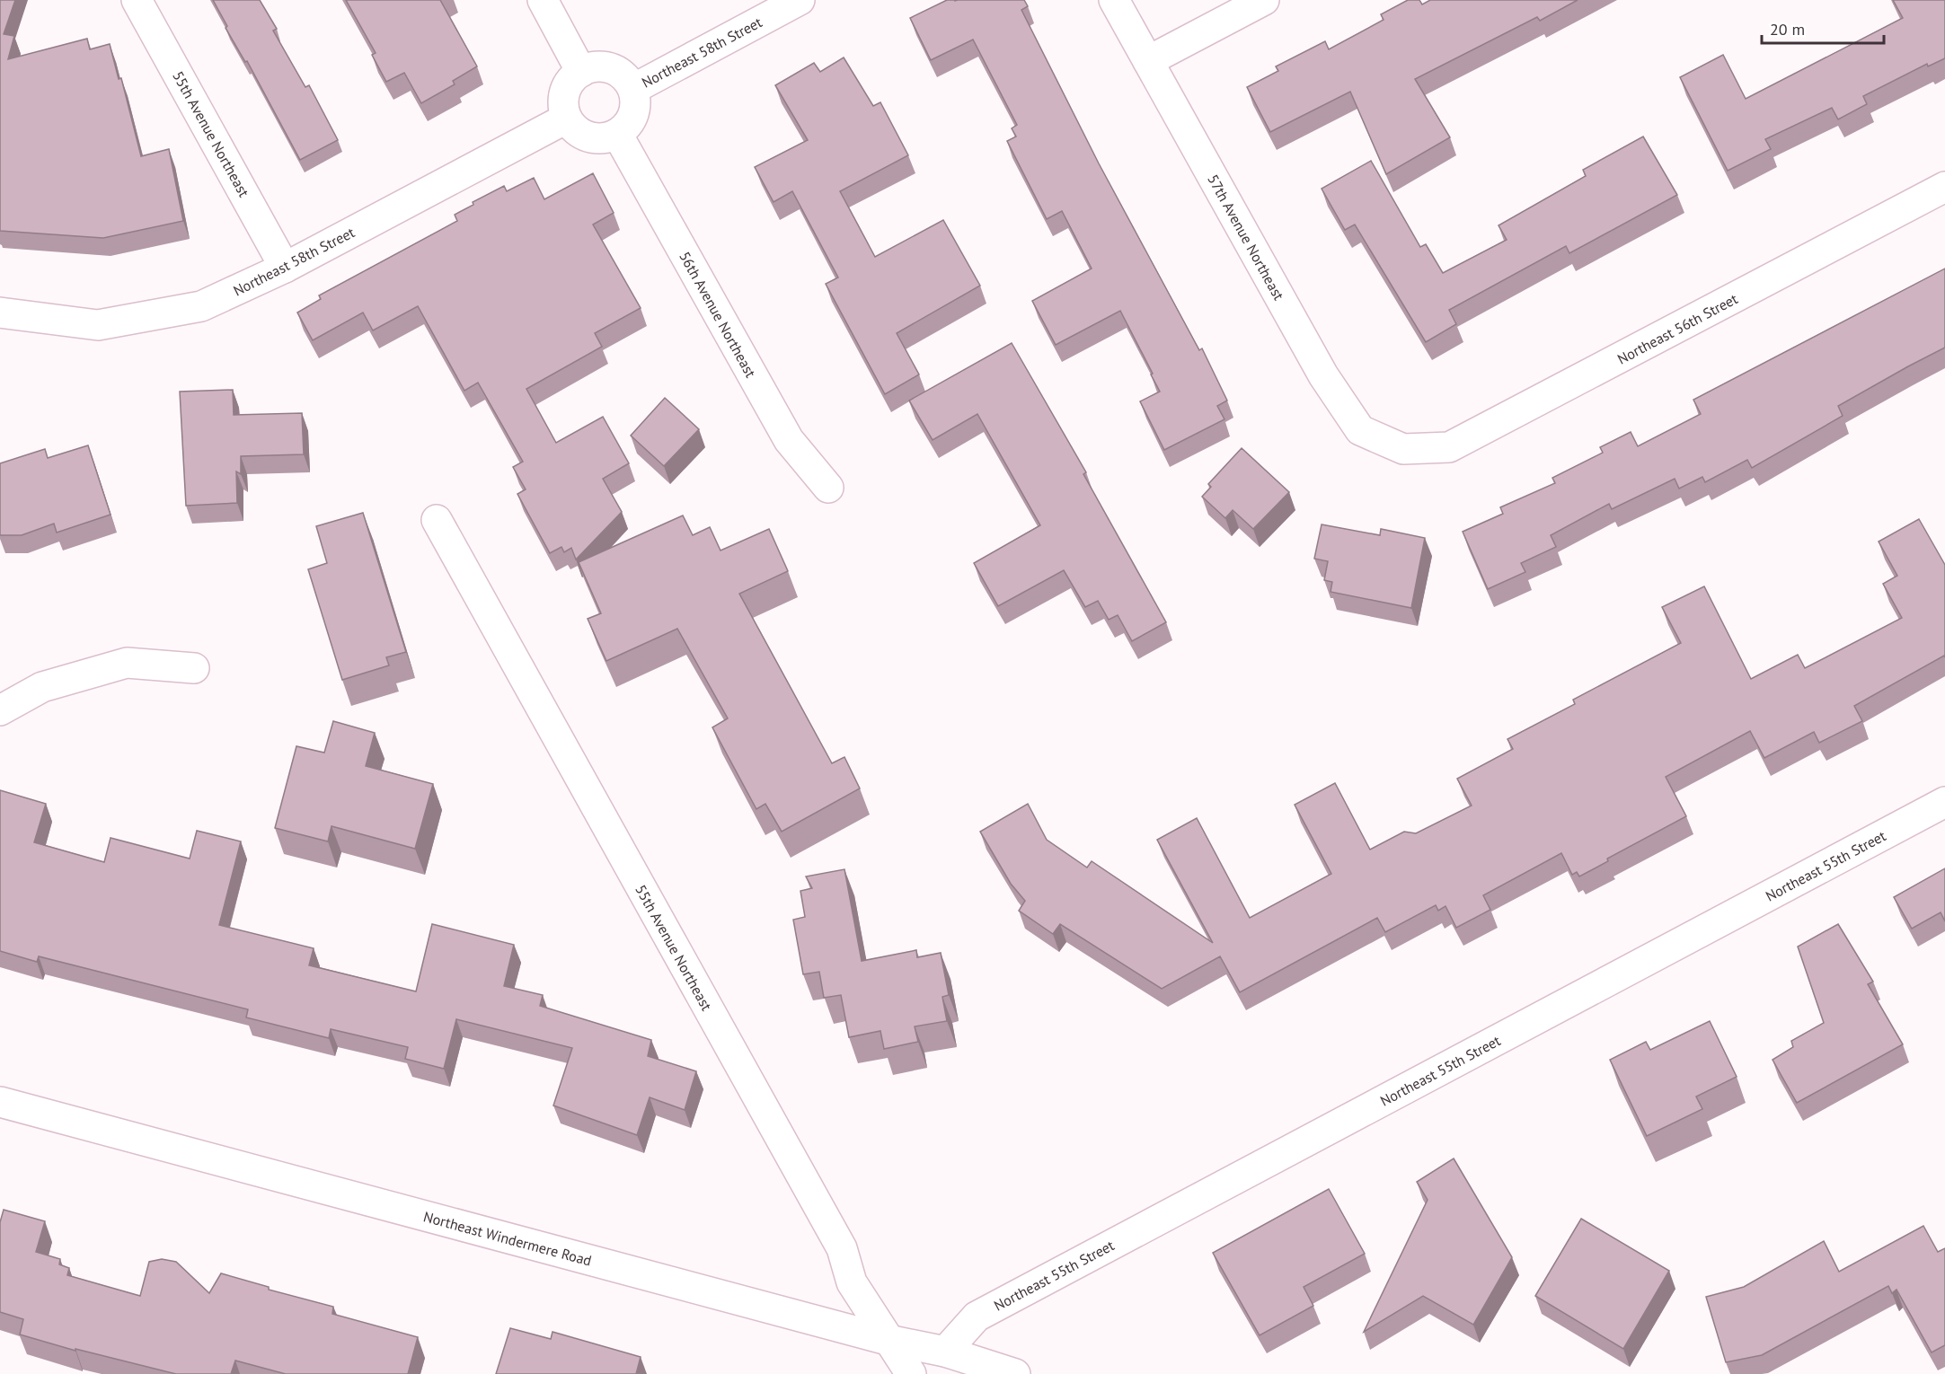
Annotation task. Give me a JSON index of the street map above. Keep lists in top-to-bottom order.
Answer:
{
  "streets": {
    "street": [
      "Northeast 58th Street",
      "55th Avenue Northeast",
      "57th Avenue Northeast",
      "56th Avenue Northeast",
      "Northeast 56th Street",
      "Northeast 55th Street",
      "Northeast Windermere Road"
    ]
  },
  "crossings": [
    ["Northeast 58th Street", "55th Avenue Northeast"],
    ["Northeast 58th Street", "56th Avenue Northeast"],
    ["55th Avenue Northeast", "Northeast Windermere Road"],
    ["57th Avenue Northeast", "Northeast 56th Street"],
    ["Northeast 55th Street", "Northeast Windermere Road"]
  ],
  "scale_bar": "20 m"
}
